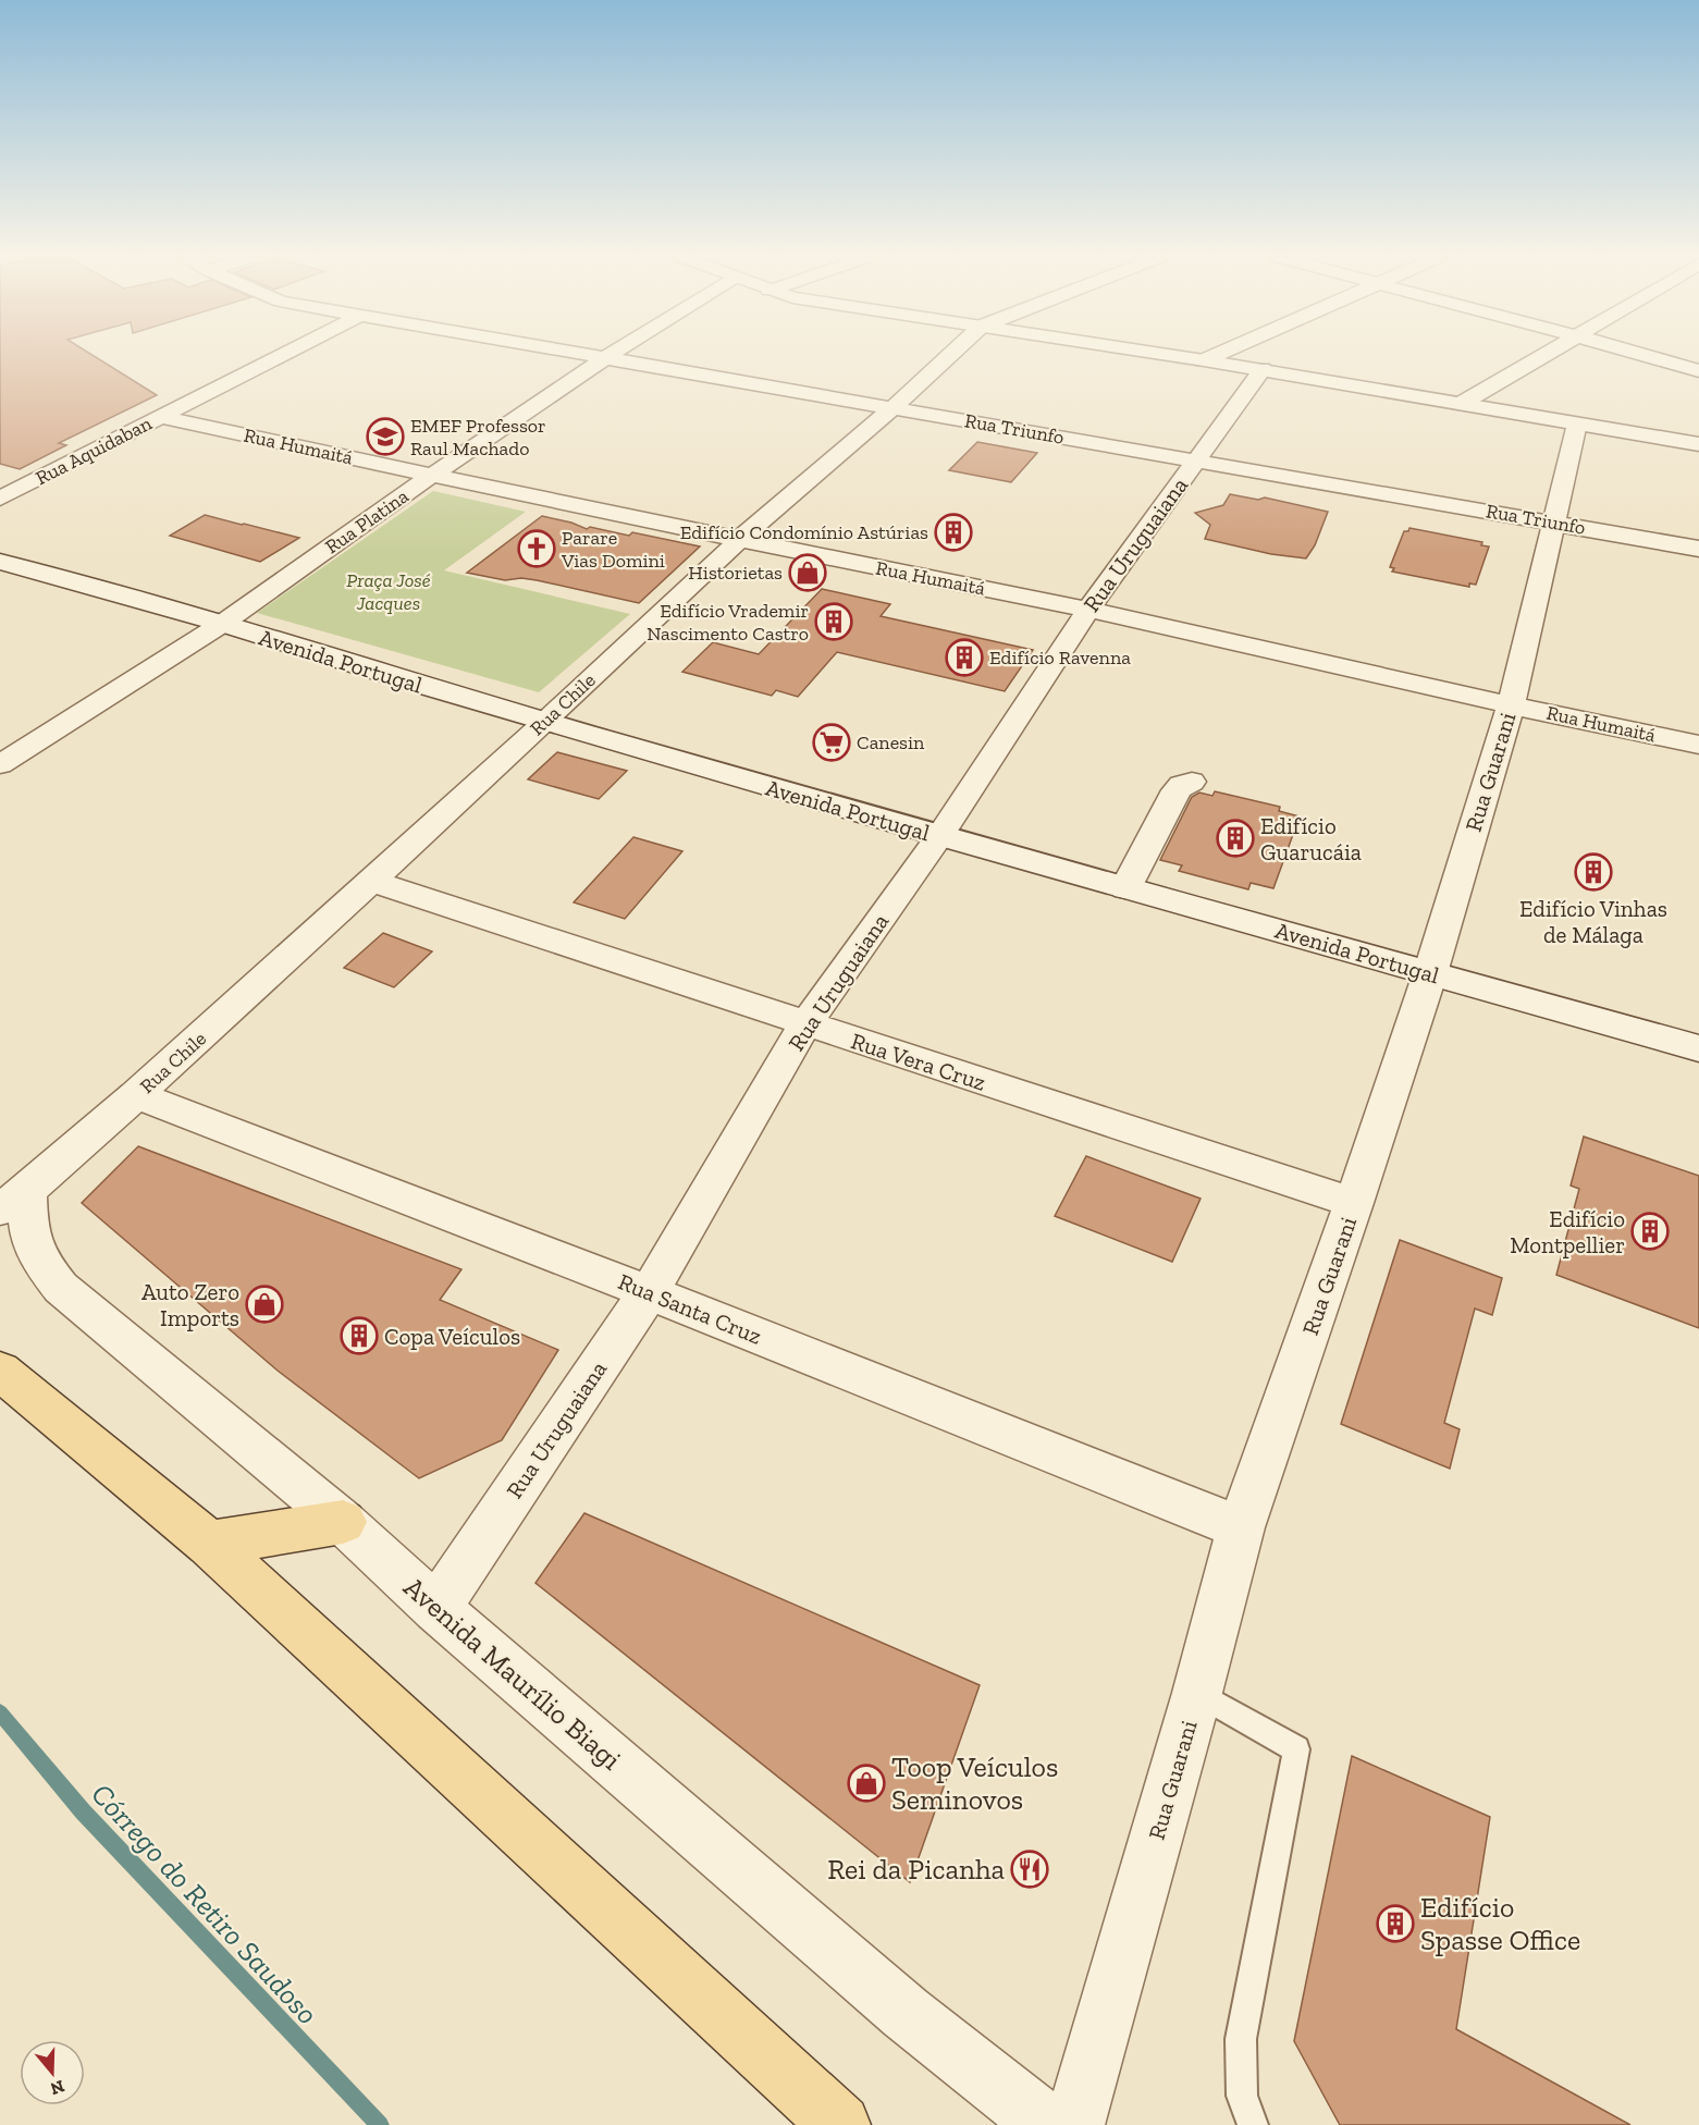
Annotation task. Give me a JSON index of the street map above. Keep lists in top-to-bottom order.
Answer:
{
  "streets": {
    "street": [
      "Rua Triunfo",
      "Rua Humaitá",
      "Rua Aquidaban",
      "Rua Platina",
      "Rua Uruguaiana",
      "Avenida Portugal",
      "Rua Chile",
      "Rua Guarani",
      "Rua Vera Cruz",
      "Rua Santa Cruz",
      "Avenida Maurílio Biagi"
    ]
  },
  "crossings": [
    ["Rua Triunfo", "Rua Platina"],
    ["Rua Triunfo", "Rua Uruguaiana"],
    ["Rua Triunfo", "Rua Chile"],
    ["Rua Triunfo", "Rua Guarani"],
    ["Rua Humaitá", "Rua Aquidaban"],
    ["Rua Humaitá", "Rua Platina"],
    ["Rua Humaitá", "Rua Uruguaiana"],
    ["Rua Humaitá", "Rua Chile"],
    ["Rua Humaitá", "Rua Guarani"],
    ["Rua Platina", "Avenida Portugal"],
    ["Rua Uruguaiana", "Avenida Portugal"],
    ["Rua Uruguaiana", "Rua Vera Cruz"],
    ["Rua Uruguaiana", "Rua Santa Cruz"],
    ["Rua Uruguaiana", "Avenida Maurílio Biagi"],
    ["Avenida Portugal", "Rua Chile"],
    ["Avenida Portugal", "Rua Guarani"],
    ["Rua Chile", "Rua Vera Cruz"],
    ["Rua Chile", "Rua Santa Cruz"],
    ["Rua Chile", "Avenida Maurílio Biagi"],
    ["Rua Guarani", "Rua Vera Cruz"],
    ["Rua Guarani", "Rua Santa Cruz"]
  ],
  "water": ["Córrego do Retiro Saudoso"],
  "parks": ["Praça José Jacques"],
  "places": {
    "school or university": ["EMEF Professor Raul Machado"],
    "building": [
      "Edifício Condomínio Astúrias",
      "Edifício Vrademir Nascimento Castro",
      "Edifício Ravenna",
      "Edifício Guarucáia",
      "Edifício Vinhas de Málaga",
      "Edifício Montpellier",
      "Copa Veículos",
      "Edifício Spasse Office"
    ],
    "church": ["Parare Vias Domini"],
    "shop": ["Historietas", "Auto Zero Imports", "Toop Veículos Seminovos"],
    "supermarket": ["Canesin"],
    "restaurant": ["Rei da Picanha"]
  },
  "north": "bottom"
}
